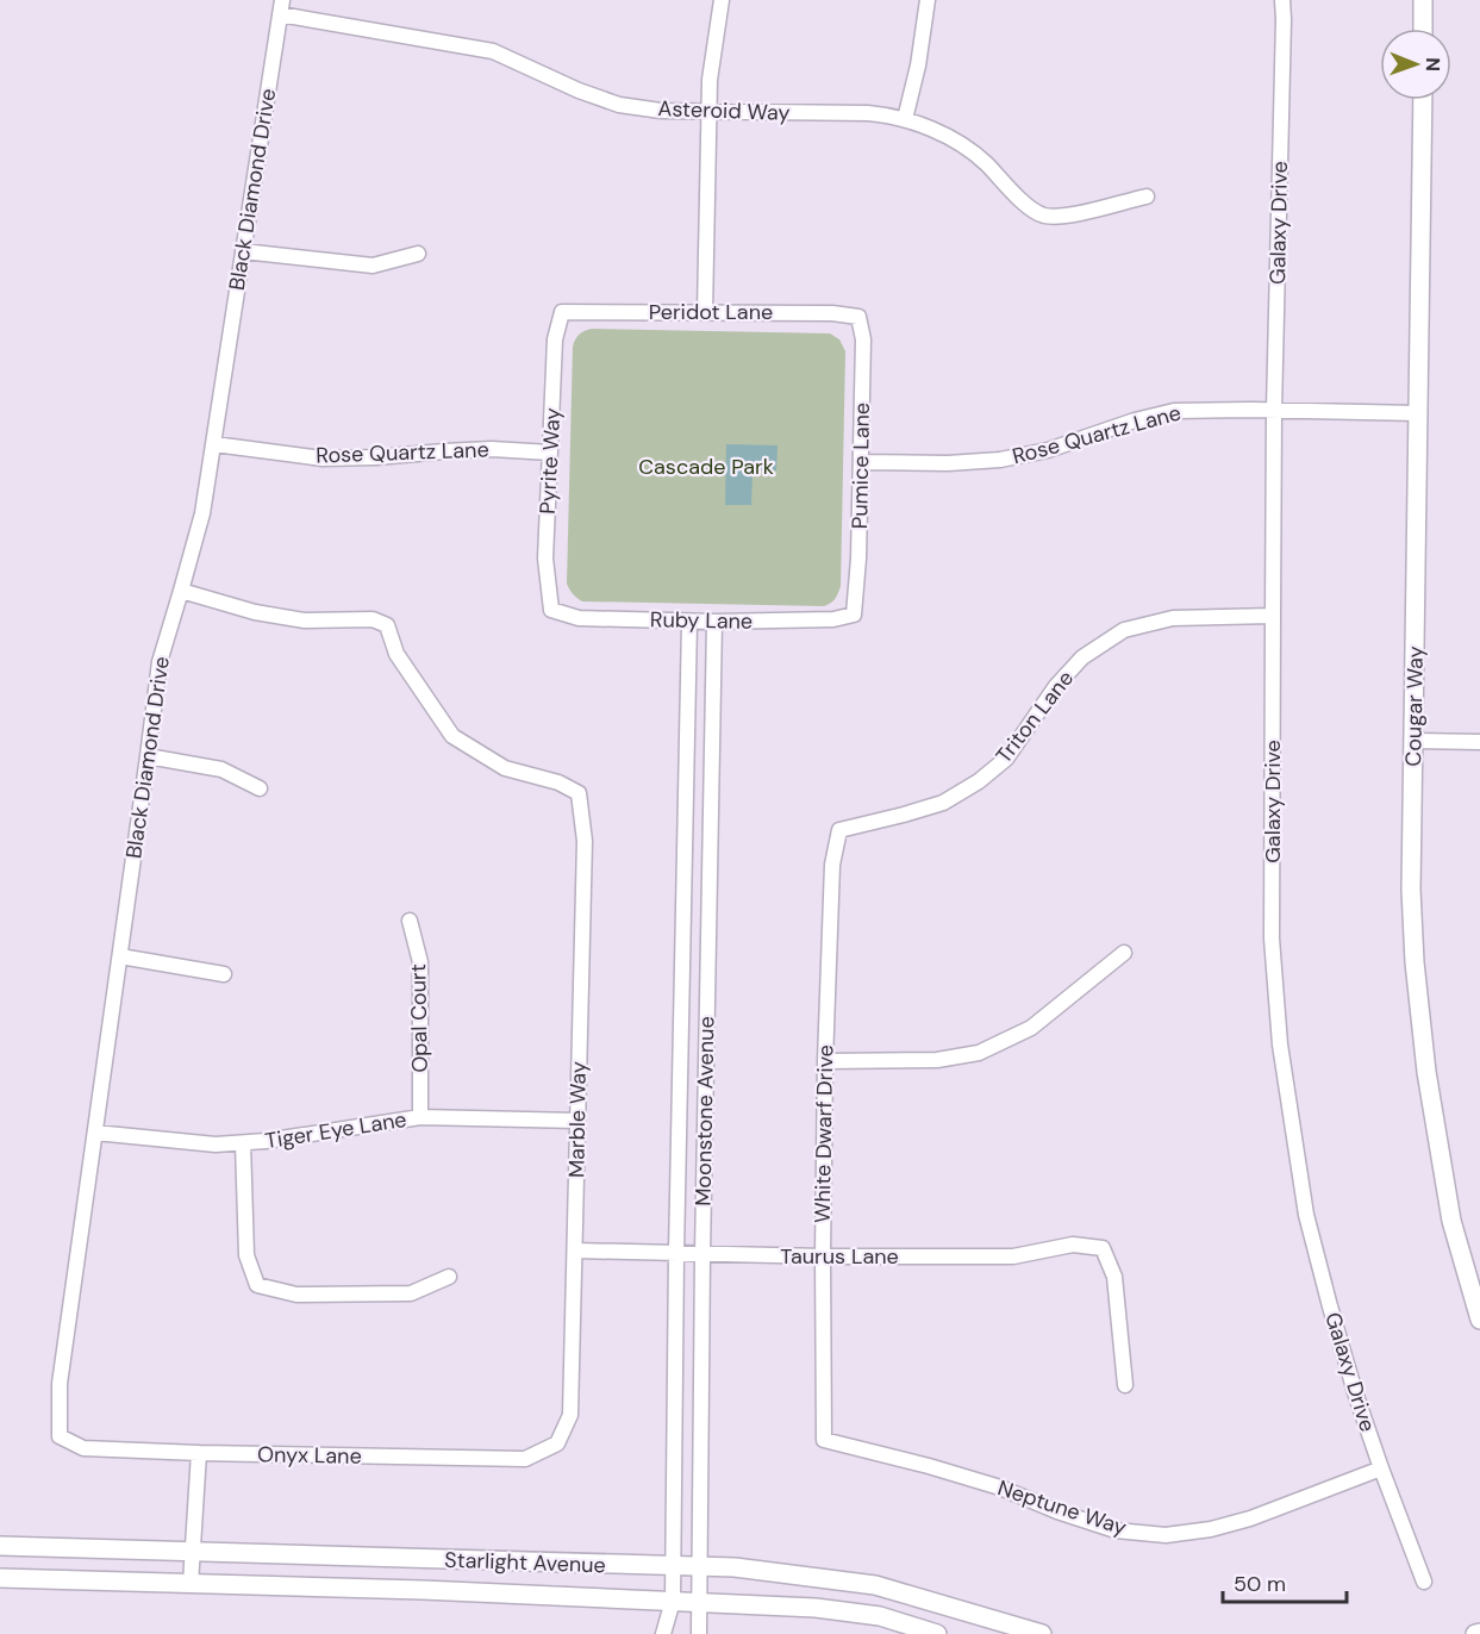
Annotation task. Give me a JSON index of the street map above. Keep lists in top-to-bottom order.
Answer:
{
  "streets": {
    "street": [
      "Asteroid Way",
      "Black Diamond Drive",
      "Galaxy Drive",
      "Peridot Lane",
      "Rose Quartz Lane",
      "Pyrite Way",
      "Pumice Lane",
      "Ruby Lane",
      "Cougar Way",
      "Triton Lane",
      "Opal Court",
      "Moonstone Avenue",
      "Marble Way",
      "Tiger Eye Lane",
      "White Dwarf Drive",
      "Taurus Lane",
      "Onyx Lane",
      "Neptune Way",
      "Starlight Avenue"
    ]
  },
  "crossings": [
    ["Asteroid Way", "Black Diamond Drive"],
    ["Black Diamond Drive", "Rose Quartz Lane"],
    ["Black Diamond Drive", "Marble Way"],
    ["Black Diamond Drive", "Tiger Eye Lane"],
    ["Black Diamond Drive", "Onyx Lane"],
    ["Galaxy Drive", "Rose Quartz Lane"],
    ["Galaxy Drive", "Triton Lane"],
    ["Galaxy Drive", "Neptune Way"],
    ["Peridot Lane", "Pyrite Way"],
    ["Peridot Lane", "Pumice Lane"],
    ["Rose Quartz Lane", "Pyrite Way"],
    ["Rose Quartz Lane", "Pumice Lane"],
    ["Rose Quartz Lane", "Cougar Way"],
    ["Pyrite Way", "Ruby Lane"],
    ["Pumice Lane", "Ruby Lane"],
    ["Ruby Lane", "Moonstone Avenue"],
    ["Triton Lane", "White Dwarf Drive"],
    ["Opal Court", "Tiger Eye Lane"],
    ["Moonstone Avenue", "Taurus Lane"],
    ["Moonstone Avenue", "Starlight Avenue"],
    ["Marble Way", "Tiger Eye Lane"],
    ["Marble Way", "Taurus Lane"],
    ["Marble Way", "Onyx Lane"],
    ["White Dwarf Drive", "Taurus Lane"],
    ["White Dwarf Drive", "Neptune Way"]
  ],
  "parks": ["Cascade Park"],
  "scale_bar": "50 m",
  "north": "right"
}
